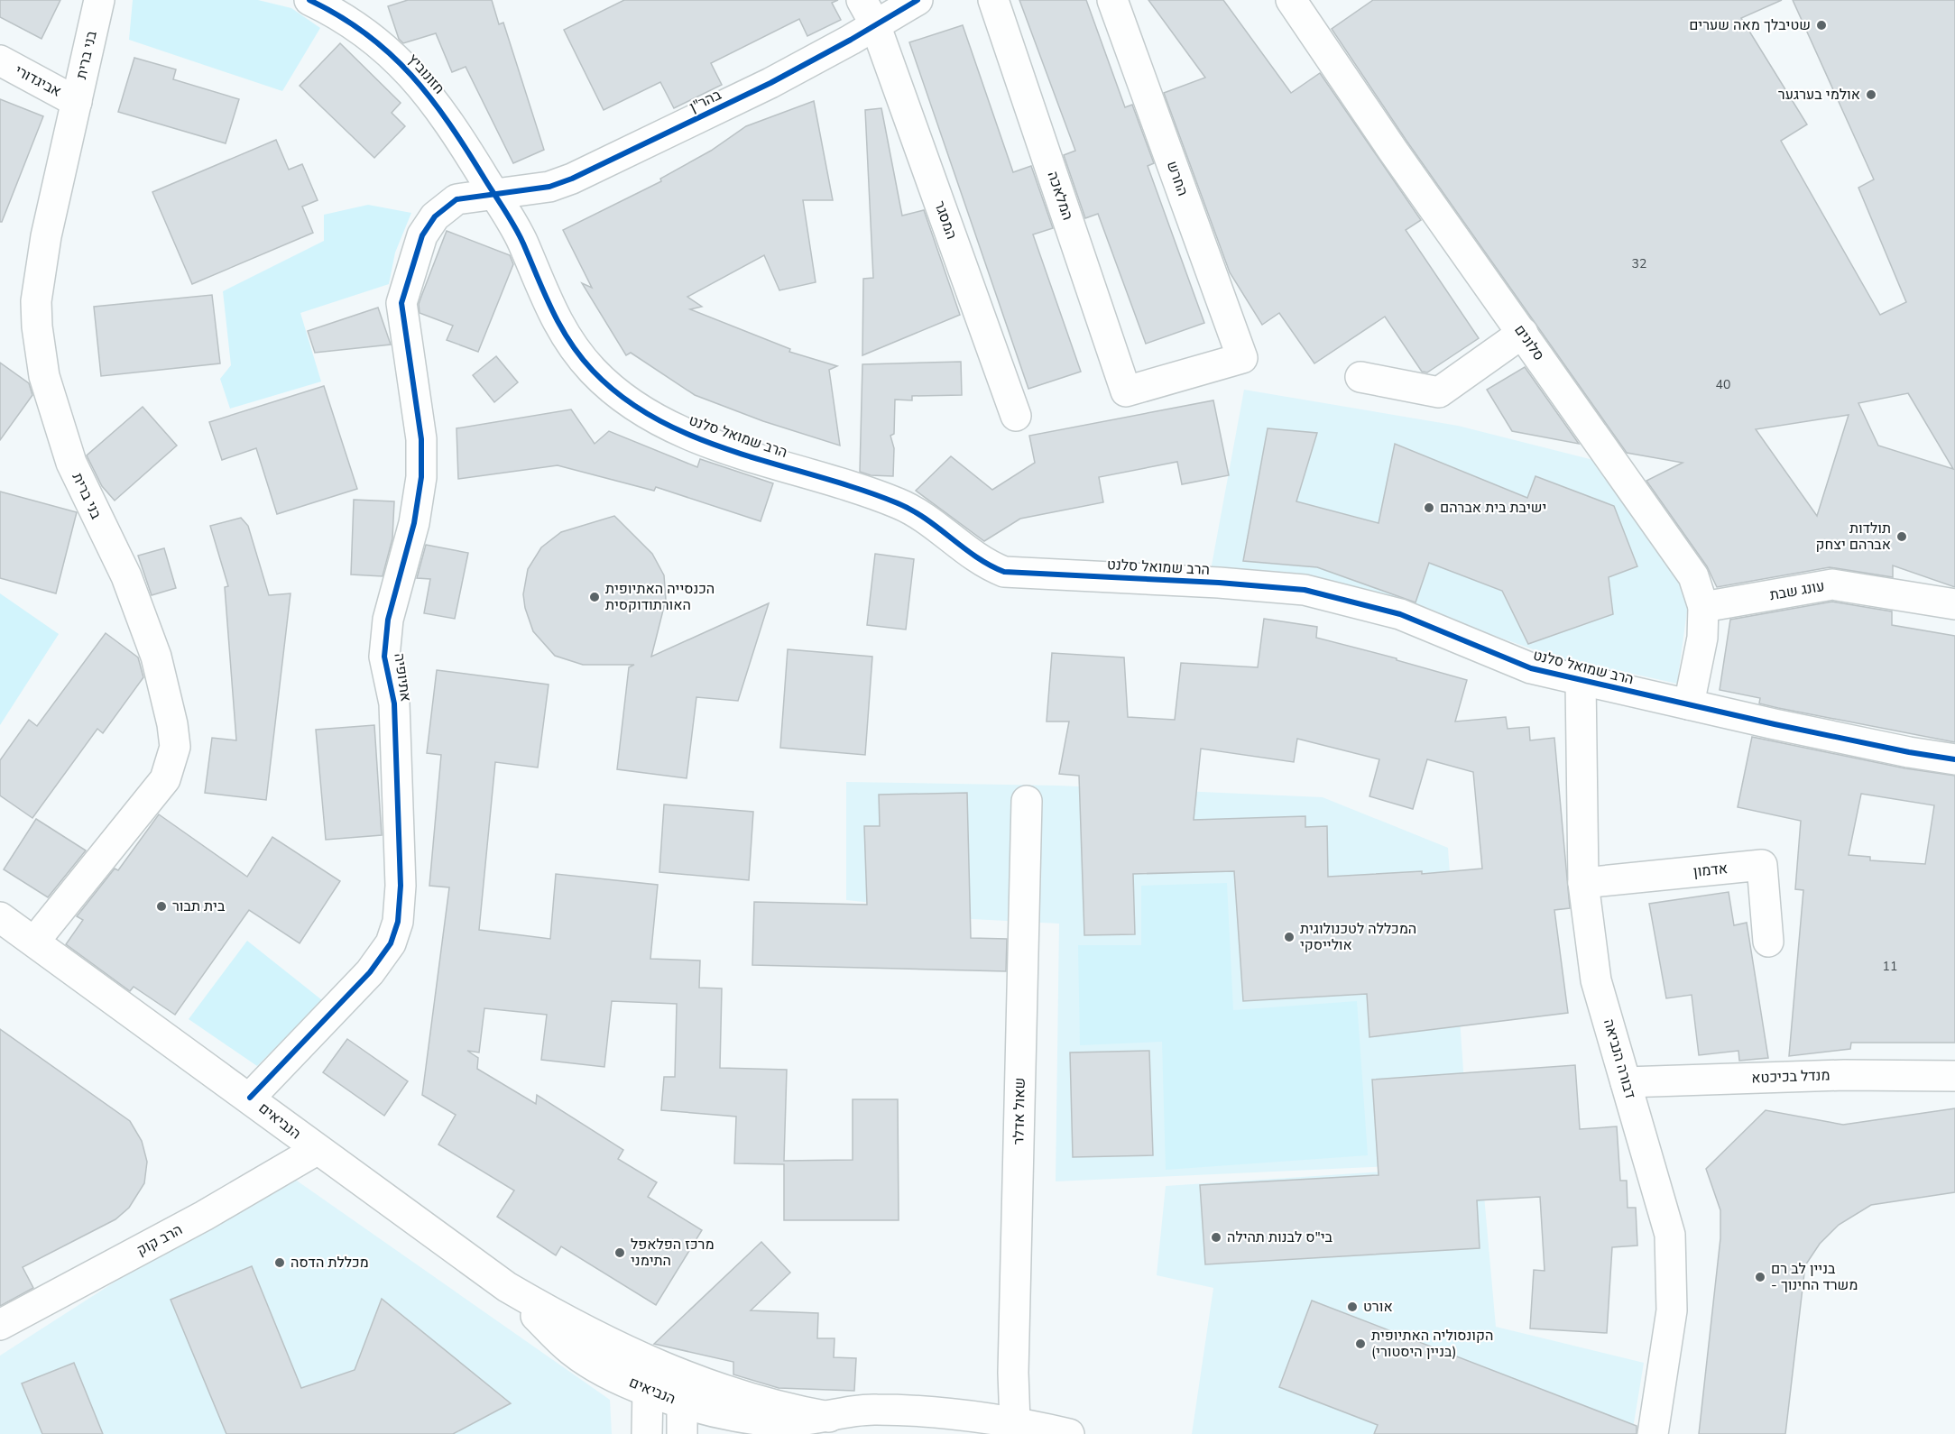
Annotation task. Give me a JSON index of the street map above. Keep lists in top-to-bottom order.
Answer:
{
  "streets": {
    "street": [
      "בני ברית",
      "חזונוביץ",
      "אביגדורי",
      "בהר\"ן",
      "החרש",
      "המלאכה",
      "המסגר",
      "סלונים",
      "הרב שמואל סלנט",
      "עונג שבת",
      "אתיופיה",
      "אדמון",
      "דבורה הנביאה",
      "מנדל בכיכטא",
      "שאול אדלר",
      "הנביאים",
      "הרב קוק"
    ]
  },
  "crossings": [
    ["בני ברית", "אביגדורי"],
    ["בני ברית", "הנביאים"],
    ["חזונוביץ", "בהר\"ן"],
    ["חזונוביץ", "הרב שמואל סלנט"],
    ["חזונוביץ", "אתיופיה"],
    ["בהר\"ן", "המסגר"],
    ["בהר\"ן", "הרב שמואל סלנט"],
    ["בהר\"ן", "אתיופיה"],
    ["החרש", "המלאכה"],
    ["סלונים", "הרב שמואל סלנט"],
    ["סלונים", "עונג שבת"],
    ["הרב שמואל סלנט", "אתיופיה"],
    ["הרב שמואל סלנט", "דבורה הנביאה"],
    ["אתיופיה", "הנביאים"],
    ["אדמון", "דבורה הנביאה"],
    ["דבורה הנביאה", "מנדל בכיכטא"],
    ["שאול אדלר", "הנביאים"],
    ["הנביאים", "הרב קוק"]
  ],
  "places": [
    "שטיבלך מאה שערים",
    "אולמי בערגער",
    "ישיבת בית אברהם",
    "תולדות אברהם יצחק",
    "הכנסייה האתיופית האורתודוקסית",
    "בית תבור",
    "המכללה לטכנולוגית אולייסקי",
    "בי\"ס לבנות תהילה",
    "מרכז הפלאפל התימני",
    "מכללת הדסה",
    "בניין לב רם - משרד החינוך",
    "אורט",
    "הקונסוליה האתיופית (בניין היסטורי)"
  ],
  "house_numbers": ["32", "40", "11"]
}
